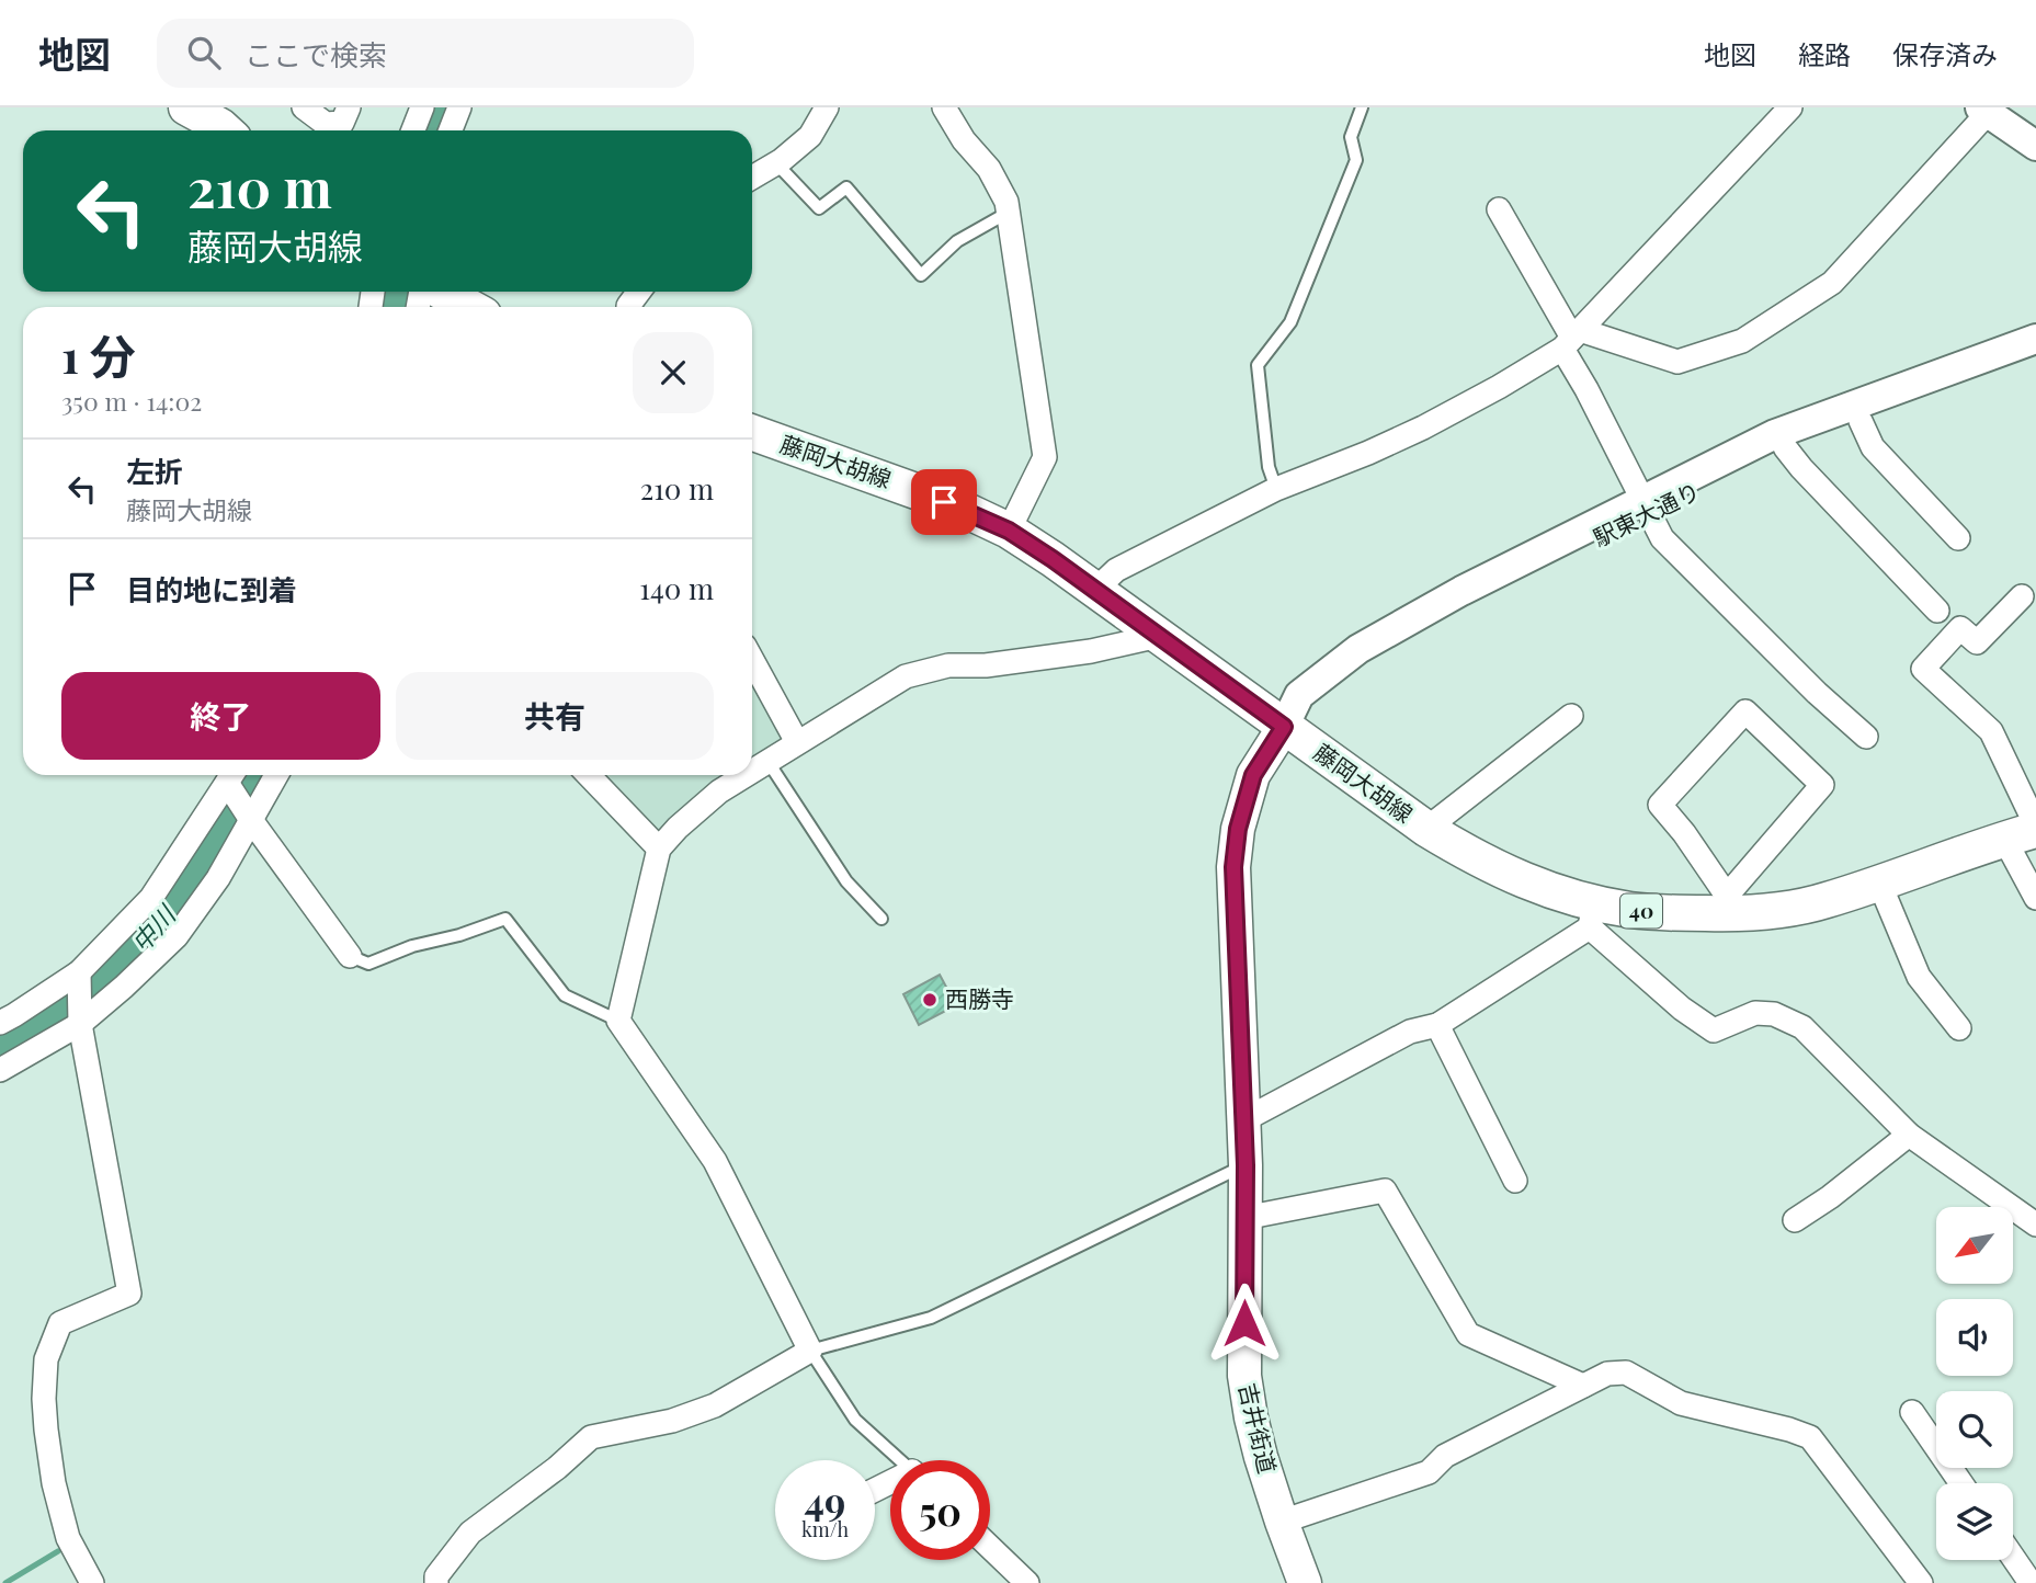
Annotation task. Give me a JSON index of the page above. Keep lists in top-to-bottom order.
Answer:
{
  "streets": {
    "main road": ["藤岡大胡線", "40", "吉井街道"],
    "street": ["駅東大通り"]
  },
  "crossings": [
    ["藤岡大胡線", "吉井街道"]
  ],
  "water": ["中川"],
  "places": ["西勝寺"],
  "north": "bottom left",
  "page": {
    "header": "地図",
    "search": "ここで検索",
    "nav": ["地図", "経路", "保存済み"],
    "turn": ["210 m", "藤岡大胡線"],
    "heading": ["1 分", "350 m · 14:02"],
    "list": [
      {
        "name": "左折",
        "note": "藤岡大胡線",
        "value": "210 m"
      },
      {
        "name": "目的地に到着",
        "value": "140 m"
      }
    ],
    "buttons": ["終了", "共有"],
    "speed": "49 km/h",
    "limit": "50"
  }
}
